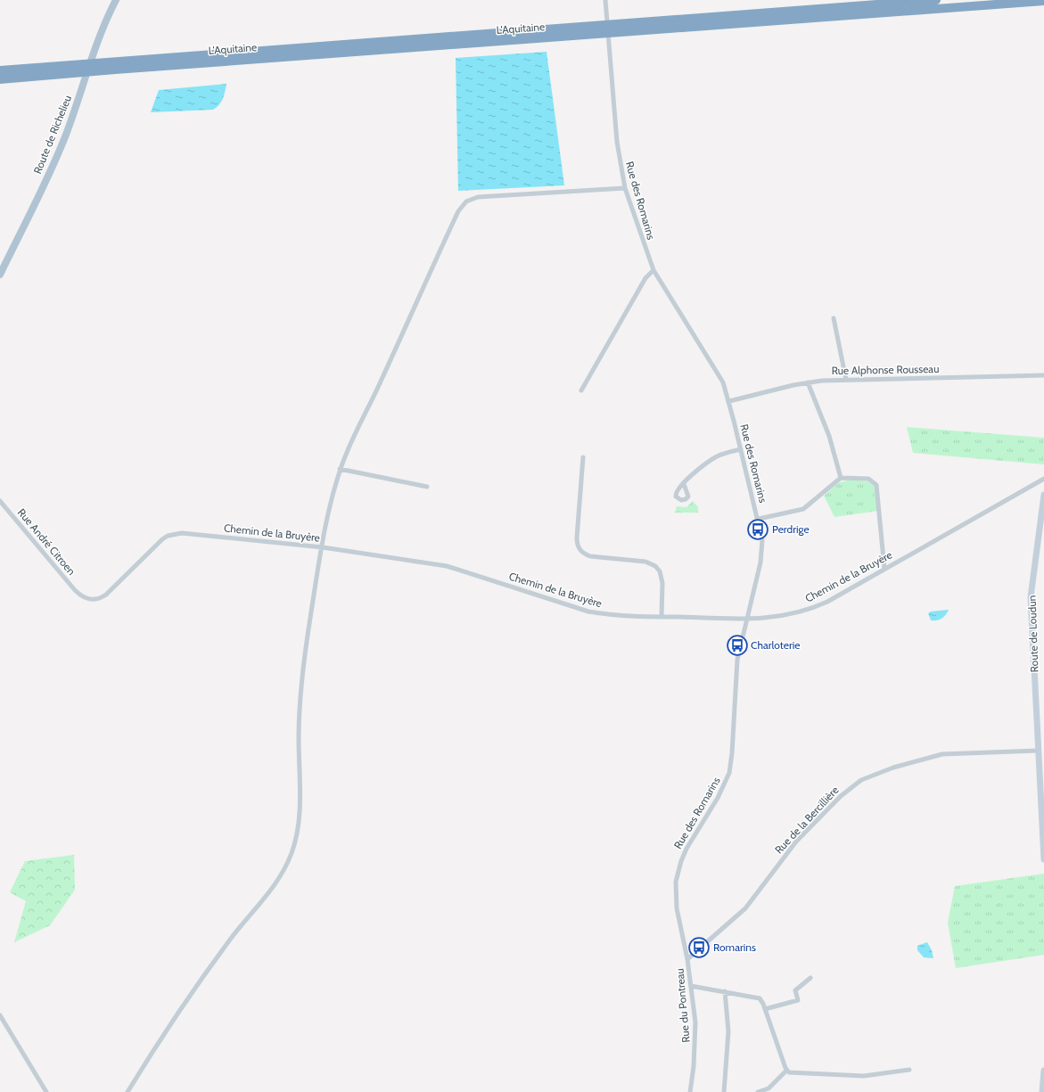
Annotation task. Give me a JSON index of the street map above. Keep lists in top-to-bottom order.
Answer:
{
  "streets": {
    "highway": ["L'Aquitaine"],
    "main road": ["Route de Richelieu", "Route de Loudun"],
    "street": [
      "Rue des Romarins",
      "Rue Alphonse Rousseau",
      "Chemin de la Bruyère",
      "Rue André Citroen",
      "Rue de la Bercillière",
      "Rue du Pontreau"
    ]
  },
  "crossings": [
    ["Rue des Romarins", "Rue Alphonse Rousseau"],
    ["Rue des Romarins", "Chemin de la Bruyère"],
    ["Rue des Romarins", "Rue de la Bercillière"],
    ["Rue des Romarins", "Rue du Pontreau"],
    ["Chemin de la Bruyère", "Rue André Citroen"],
    ["Route de Loudun", "Rue de la Bercillière"],
    ["Rue de la Bercillière", "Rue du Pontreau"]
  ],
  "places": {
    "bus stop": ["Perdrige", "Charloterie", "Romarins"]
  }
}
